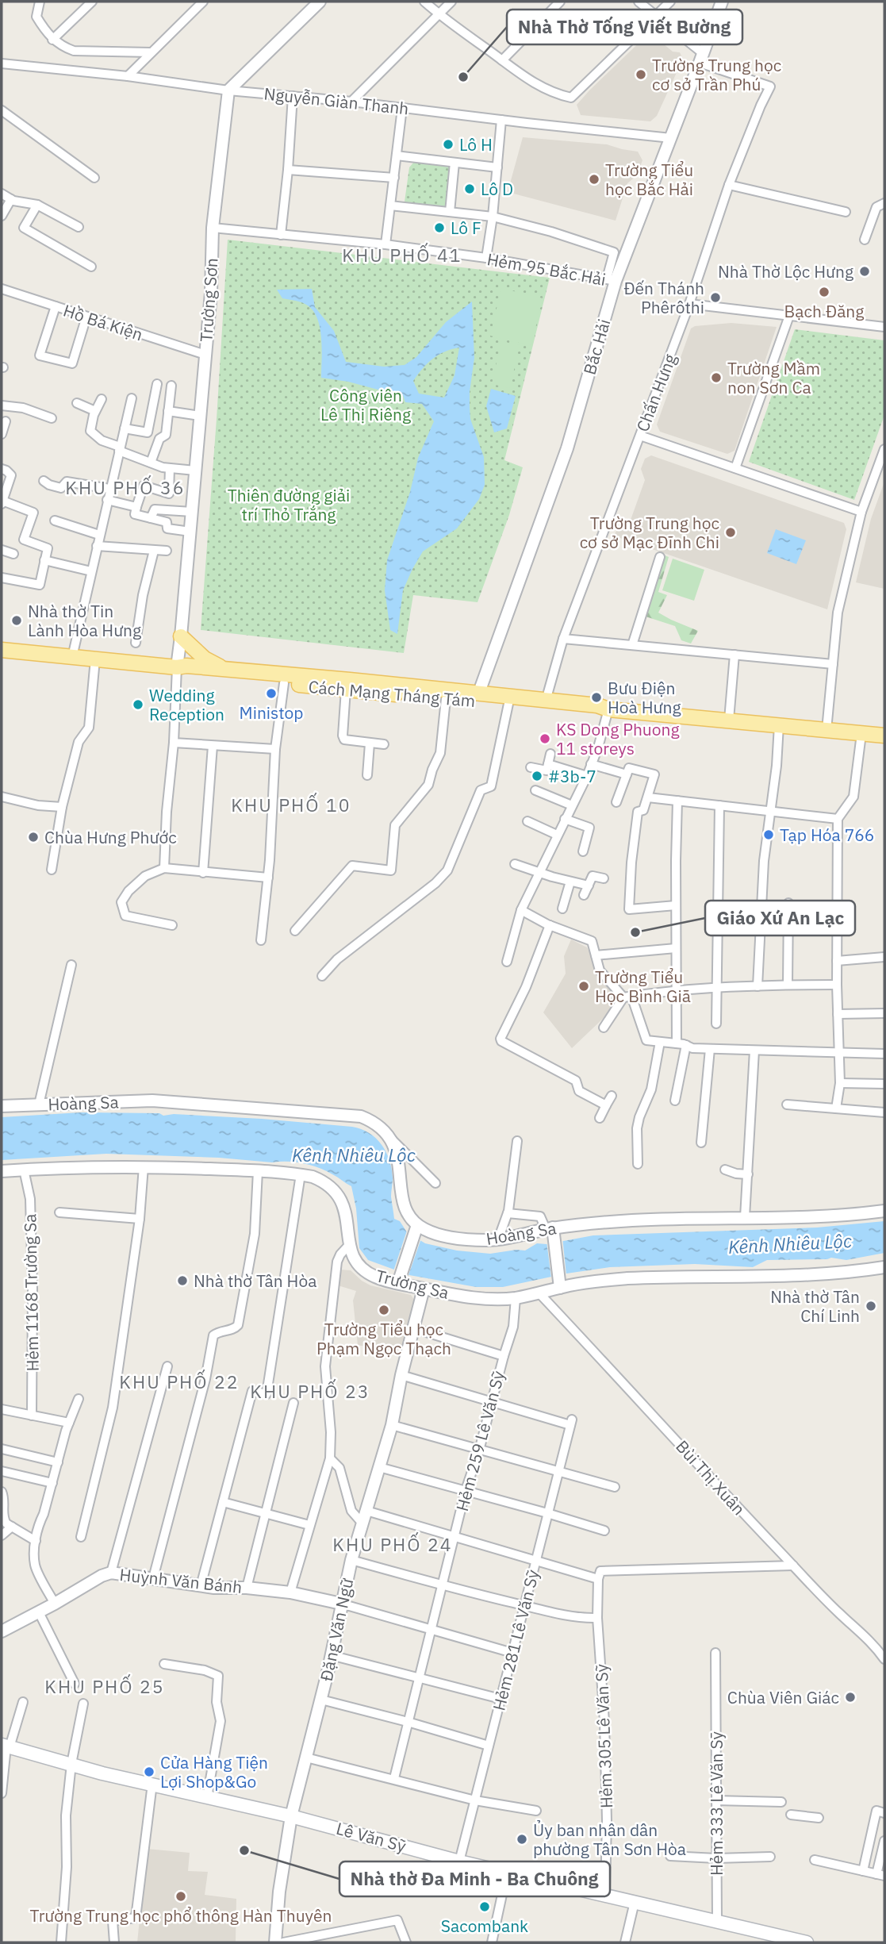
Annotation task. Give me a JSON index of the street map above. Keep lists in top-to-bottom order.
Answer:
{
  "streets": {
    "main road": ["Cách Mạng Tháng Tám", "Lê Văn Sỹ"],
    "street": [
      "Nguyễn Giàn Thanh",
      "Hẻm 95 Bắc Hải",
      "Trường Sơn",
      "Hồ Bá Kiện",
      "Bắc Hải",
      "Chấn Hưng",
      "Hoàng Sa",
      "Trường Sa",
      "Hẻm 1168 Trường Sa",
      "Hẻm 259 Lê Văn Sỹ",
      "Bùi Thị Xuân",
      "Huỳnh Văn Bánh",
      "Đặng Văn Ngữ",
      "Hẻm 281 Lê Văn Sỹ",
      "Hẻm 305 Lê Văn Sỹ",
      "Hẻm 333 Lê Văn Sỹ"
    ]
  },
  "crossings": [
    ["Nguyễn Giàn Thanh", "Trường Sơn"],
    ["Nguyễn Giàn Thanh", "Bắc Hải"],
    ["Hẻm 95 Bắc Hải", "Trường Sơn"],
    ["Hẻm 95 Bắc Hải", "Bắc Hải"],
    ["Trường Sơn", "Hồ Bá Kiện"],
    ["Trường Sơn", "Cách Mạng Tháng Tám"],
    ["Bắc Hải", "Chấn Hưng"],
    ["Bắc Hải", "Cách Mạng Tháng Tám"],
    ["Chấn Hưng", "Cách Mạng Tháng Tám"],
    ["Trường Sa", "Hẻm 1168 Trường Sa"],
    ["Trường Sa", "Hẻm 259 Lê Văn Sỹ"],
    ["Trường Sa", "Bùi Thị Xuân"],
    ["Trường Sa", "Đặng Văn Ngữ"],
    ["Hẻm 259 Lê Văn Sỹ", "Hẻm 281 Lê Văn Sỹ"],
    ["Huỳnh Văn Bánh", "Đặng Văn Ngữ"],
    ["Đặng Văn Ngữ", "Lê Văn Sỹ"],
    ["Hẻm 281 Lê Văn Sỹ", "Lê Văn Sỹ"],
    ["Hẻm 305 Lê Văn Sỹ", "Lê Văn Sỹ"],
    ["Hẻm 333 Lê Văn Sỹ", "Lê Văn Sỹ"]
  ],
  "districts": [
    "KHU PHỐ 41",
    "KHU PHỐ 36",
    "KHU PHỐ 10",
    "KHU PHỐ 22",
    "KHU PHỐ 23",
    "KHU PHỐ 24",
    "KHU PHỐ 25"
  ],
  "water": ["Kênh Nhiêu Lộc"],
  "parks": ["Công viên Lê Thị Riêng", "Thiên đường giải trí Thỏ Trắng"],
  "places": [
    "Trường Trung học cơ sở Trần Phú",
    "Nhà Thờ Tống Viết Bường",
    "Lô H",
    "Trường Tiểu học Bắc Hải",
    "Lô D",
    "Lô F",
    "Nhà Thờ Lộc Hưng",
    "Bạch Đăng",
    "Đến Thánh Phêrôthi",
    "Trường Mầm non Sơn Ca",
    "Trường Trung học cơ sở Mạc Đĩnh Chi",
    "Nhà thờ Tin Lành Hòa Hưng",
    "Ministop",
    "Bưu Điện Hoà Hưng",
    "Wedding Reception",
    "KS Dong Phuong 11 storeys",
    "#3b-7",
    "Tạp Hóa 766",
    "Chùa Hưng Phước",
    "Giáo Xứ An Lạc",
    "Trường Tiểu Học Bình Giã",
    "Nhà thờ Tân Hòa",
    "Nhà thờ Tân Chí Linh",
    "Trường Tiểu học Phạm Ngọc Thạch",
    "Chùa Viên Giác",
    "Cửa Hàng Tiện Lợi Shop&Go",
    "Ủy ban nhân dân phường Tân Sơn Hòa",
    "Nhà thờ Đa Minh - Ba Chuông",
    "Trường Trung học phổ thông Hàn Thuyên",
    "Sacombank"
  ]
}
